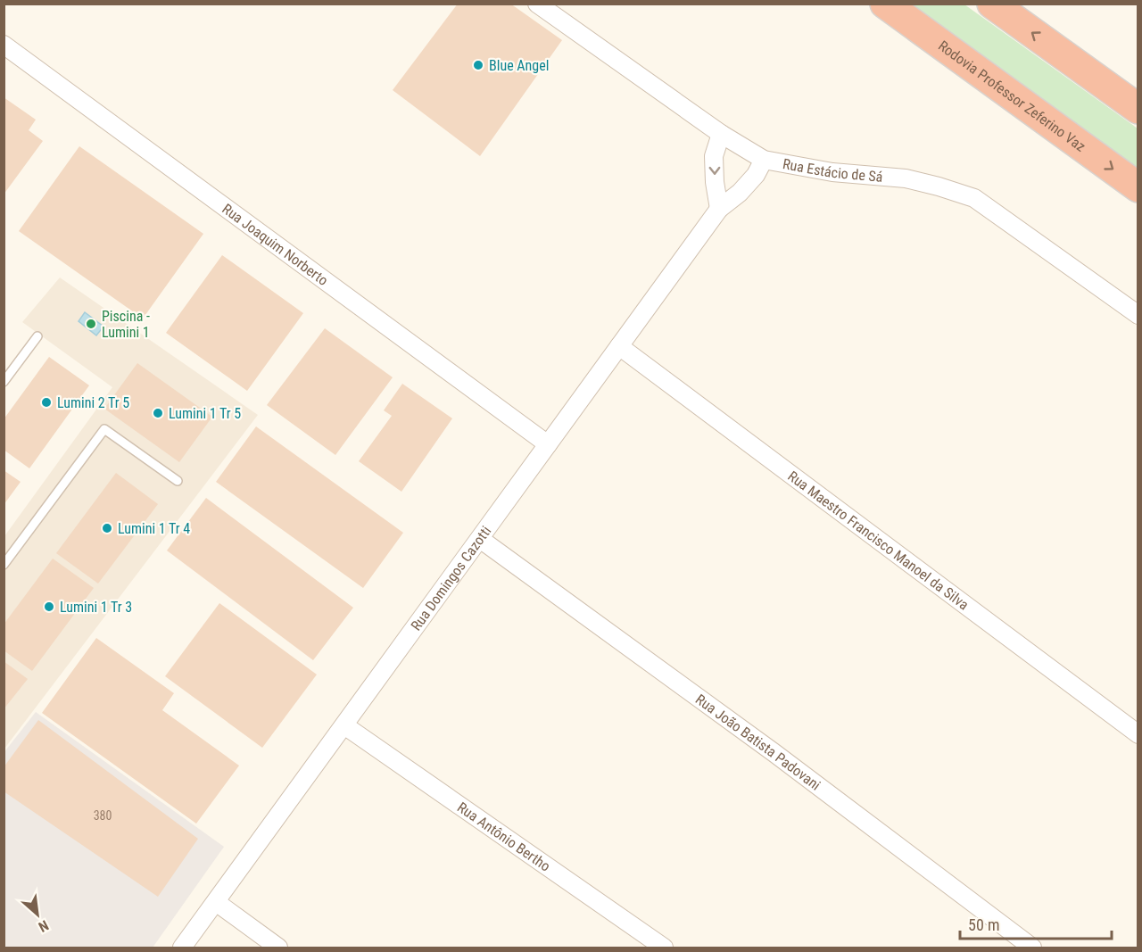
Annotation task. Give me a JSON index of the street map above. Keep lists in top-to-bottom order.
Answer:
{
  "streets": {
    "highway": ["Rodovia Professor Zeferino Vaz"],
    "street": [
      "Rua Estácio de Sá",
      "Rua Joaquim Norberto",
      "Rua Maestro Francisco Manoel da Silva",
      "Rua Domingos Cazotti",
      "Rua João Batista Padovani",
      "Rua Antônio Bertho"
    ]
  },
  "crossings": [
    ["Rua Estácio de Sá", "Rua Domingos Cazotti"],
    ["Rua Joaquim Norberto", "Rua Domingos Cazotti"],
    ["Rua Maestro Francisco Manoel da Silva", "Rua Domingos Cazotti"],
    ["Rua Domingos Cazotti", "Rua João Batista Padovani"],
    ["Rua Domingos Cazotti", "Rua Antônio Bertho"]
  ],
  "places": [
    "Blue Angel",
    "Piscina - Lumini 1",
    "Lumini 2 Tr 5",
    "Lumini 1 Tr 5",
    "Lumini 1 Tr 4",
    "Lumini 1 Tr 3"
  ],
  "house_numbers": ["380"],
  "scale_bar": "50 m",
  "north": "bottom right"
}
